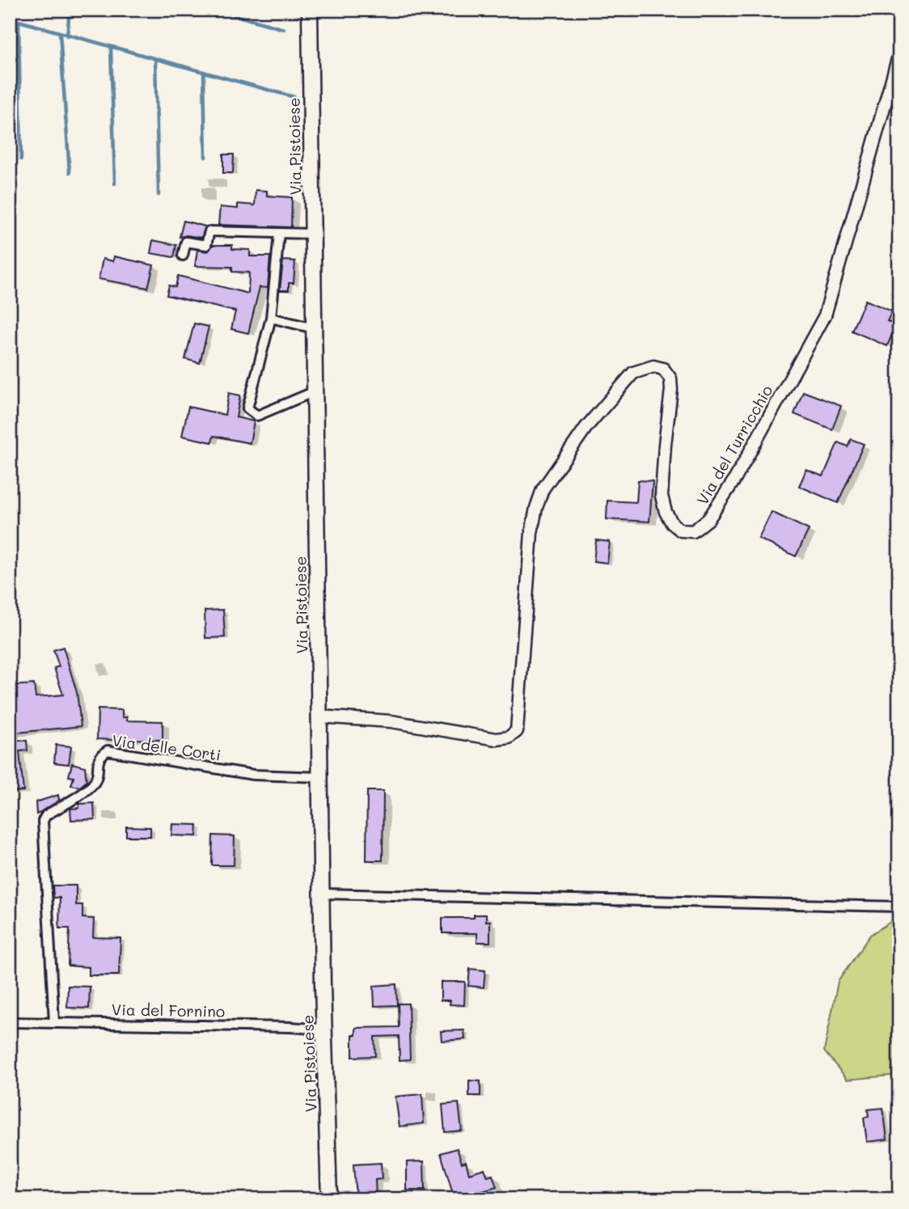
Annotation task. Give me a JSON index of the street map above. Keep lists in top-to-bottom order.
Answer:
{
  "streets": {
    "main road": ["Via Pistoiese"],
    "street": ["Via del Turricchio", "Via delle Corti", "Via del Fornino"]
  },
  "crossings": [
    ["Via Pistoiese", "Via del Turricchio"],
    ["Via Pistoiese", "Via delle Corti"],
    ["Via Pistoiese", "Via del Fornino"],
    ["Via delle Corti", "Via del Fornino"]
  ]
}
